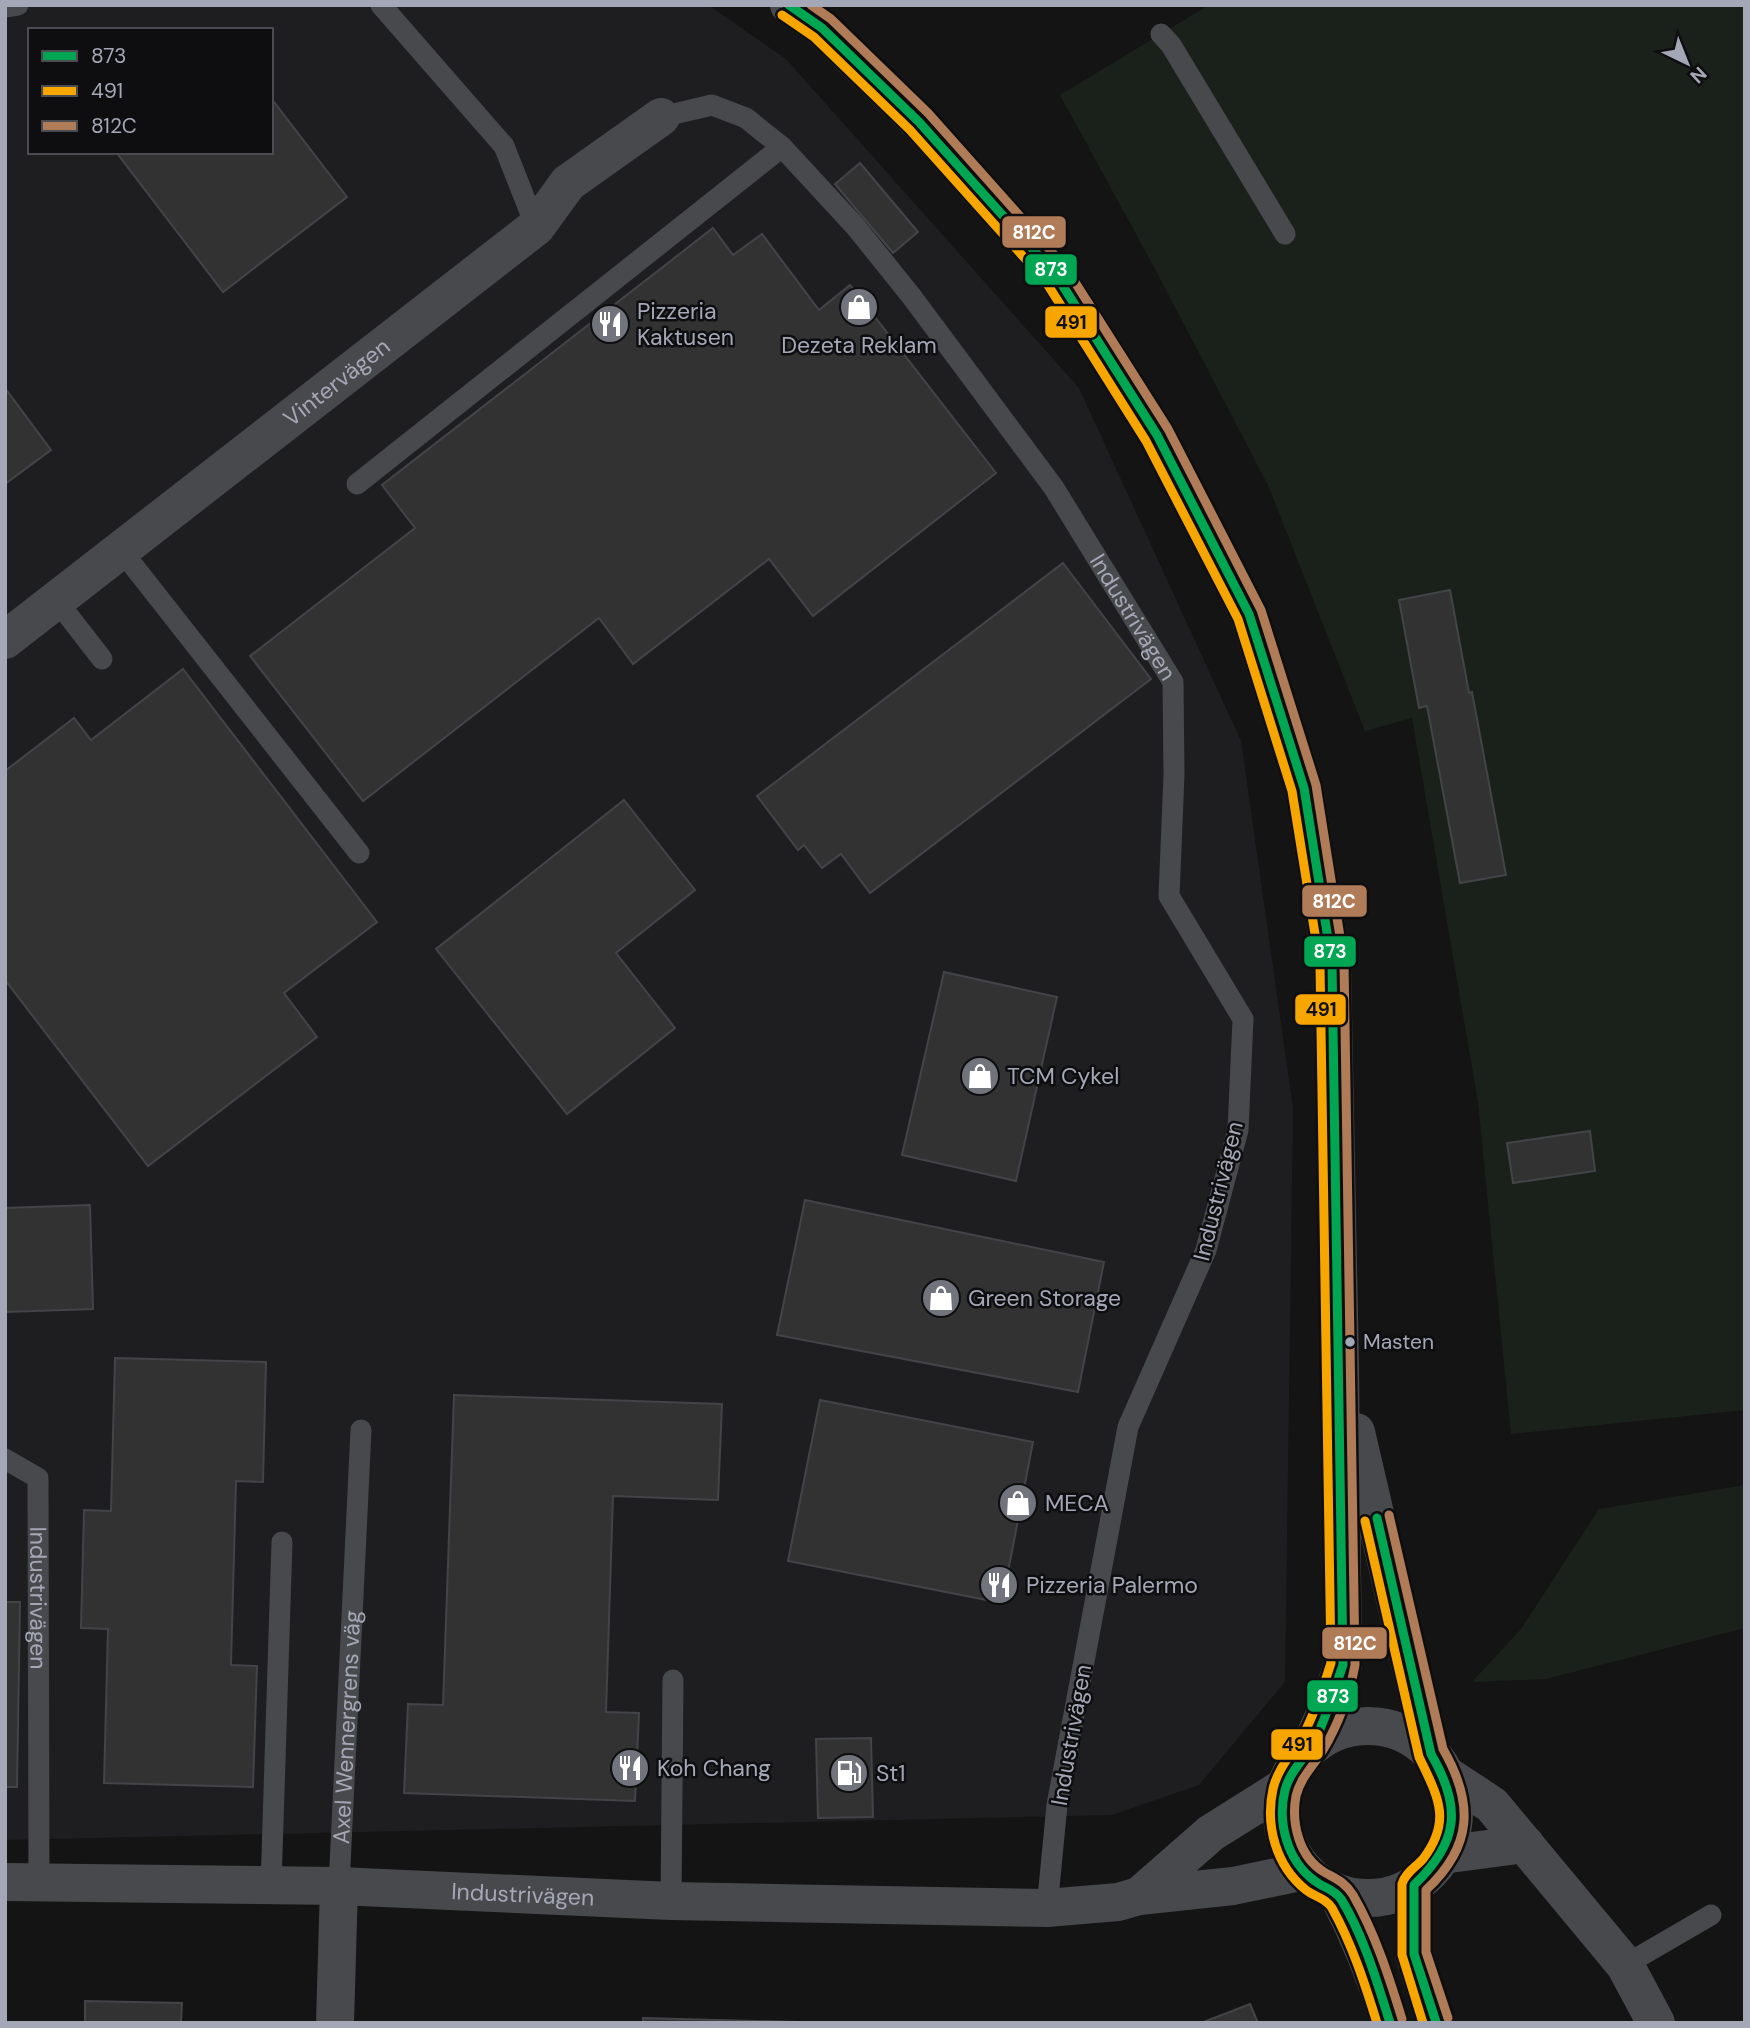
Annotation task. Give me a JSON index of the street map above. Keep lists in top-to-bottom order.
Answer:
{
  "streets": {
    "street": ["Vintervägen", "Industrivägen", "Axel Wennergrens väg"]
  },
  "crossings": [
    ["Vintervägen", "Industrivägen"],
    ["Industrivägen", "Axel Wennergrens väg"]
  ],
  "places": {
    "shop": [
      "Dezeta Reklam",
      "TCM Cykel",
      "Green Storage",
      "MECA"
    ],
    "restaurant": ["Pizzeria Kaktusen", "Pizzeria Palermo", "Koh Chang"],
    "other": ["Masten"],
    "fuel station": ["St1"]
  },
  "lines": ["transit line 873", "transit line 812C", "transit line 491"],
  "legend": ["873", "491", "812C"],
  "north": "bottom right"
}
